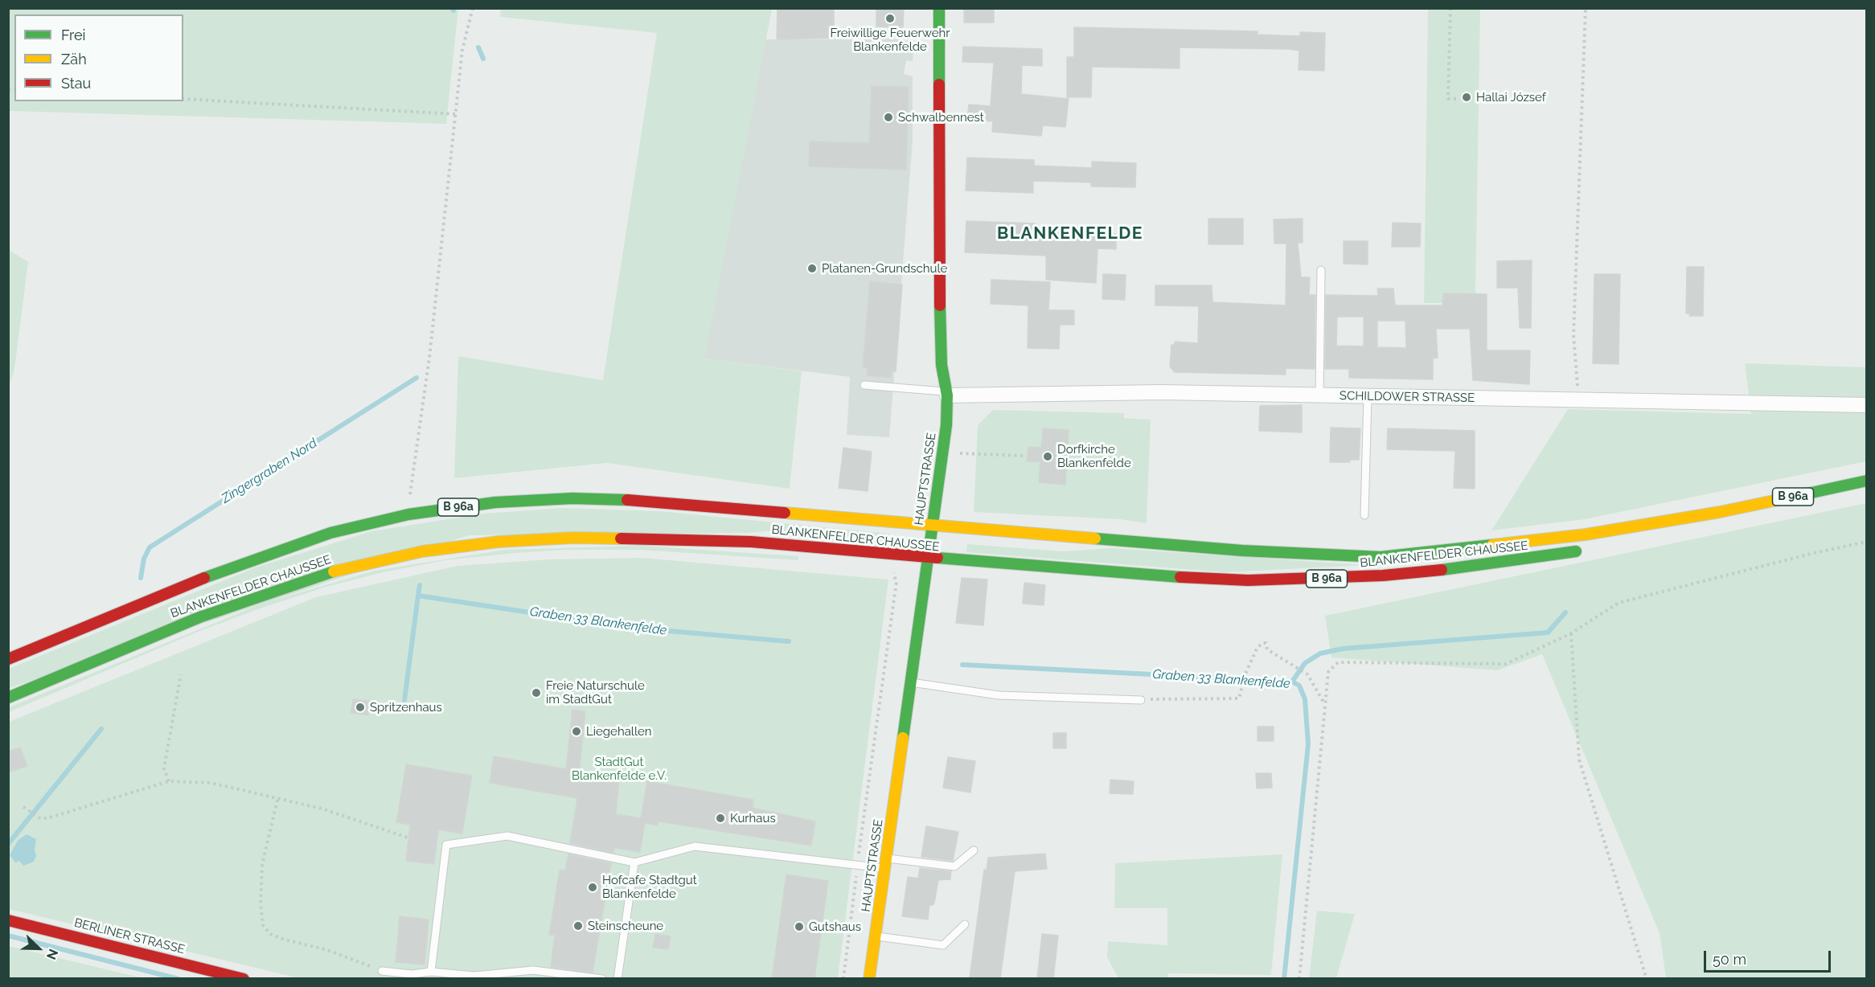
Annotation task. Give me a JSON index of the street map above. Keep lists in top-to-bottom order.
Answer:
{
  "streets": {
    "main road": [
      "HAUPTSTRASSE",
      "B 96a",
      "BLANKENFELDER CHAUSSEE",
      "BERLINER STRASSE"
    ],
    "street": ["SCHILDOWER STRASSE"]
  },
  "crossings": [
    ["SCHILDOWER STRASSE", "HAUPTSTRASSE"],
    ["HAUPTSTRASSE", "BLANKENFELDER CHAUSSEE"]
  ],
  "districts": ["BLANKENFELDE"],
  "water": ["Zingergraben Nord", "Graben 33 Blankenfelde"],
  "parks": ["StadtGut Blankenfelde e.V."],
  "places": [
    "Freiwillige Feuerwehr Blankenfelde",
    "Hallai József",
    "Schwalbennest",
    "Platanen-Grundschule",
    "Dorfkirche Blankenfelde",
    "Freie Naturschule im StadtGut",
    "Spritzenhaus",
    "Liegehallen",
    "Kurhaus",
    "Hofcafe Stadtgut Blankenfelde",
    "Steinscheune",
    "Gutshaus"
  ],
  "legend": ["Frei", "Zäh", "Stau"],
  "scale_bar": "50 m",
  "north": "bottom right"
}
